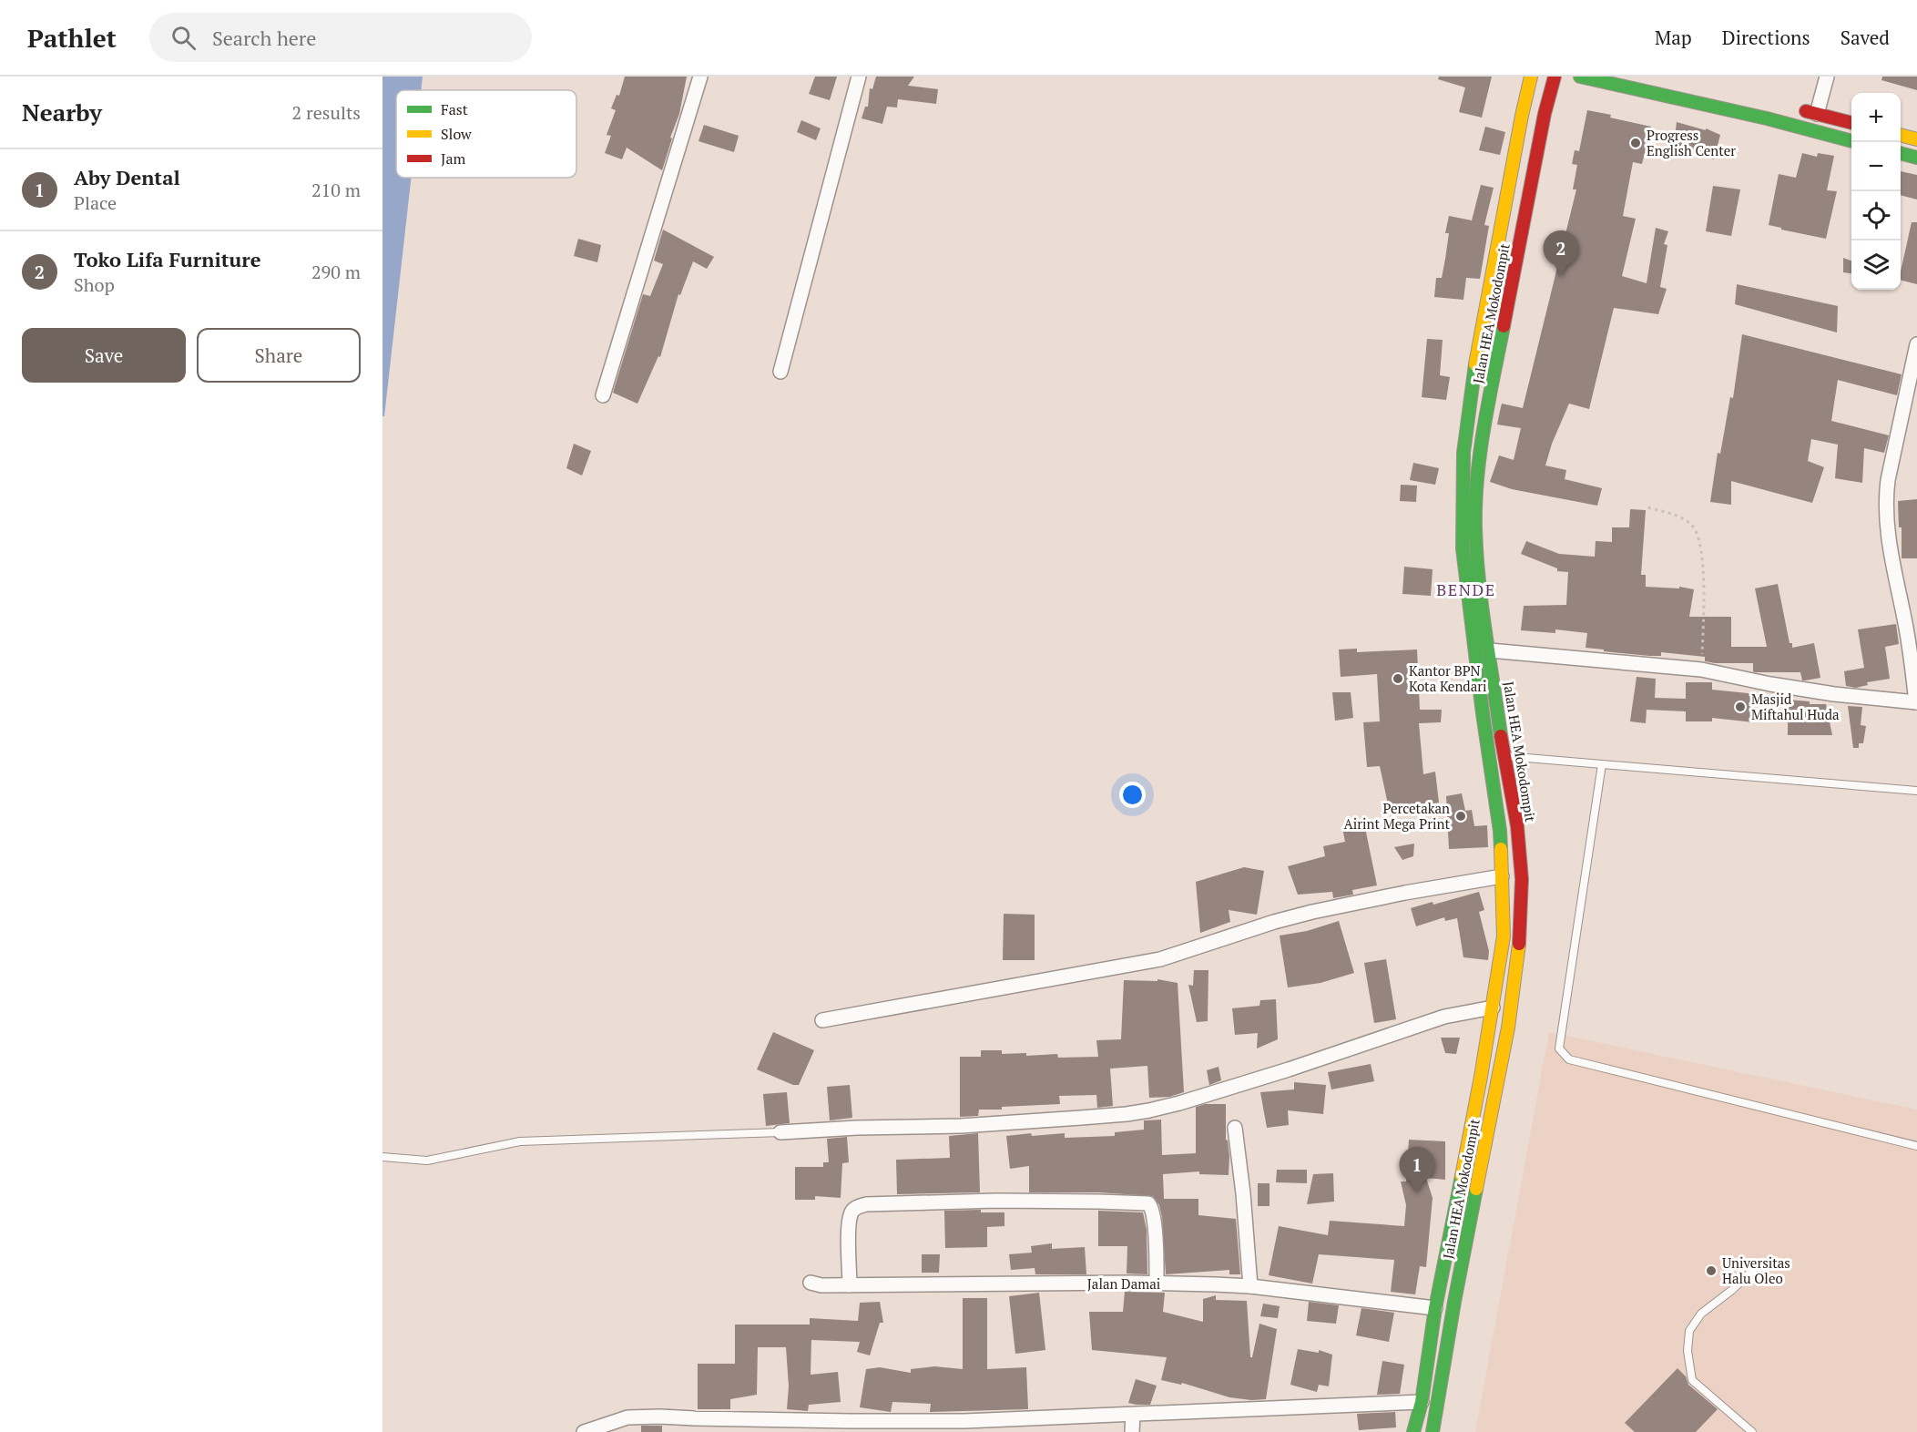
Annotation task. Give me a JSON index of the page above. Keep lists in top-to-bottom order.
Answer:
{
  "streets": {
    "main road": ["Jalan HEA Mokodompit"],
    "street": ["Jalan Damai"]
  },
  "crossings": [
    ["Jalan HEA Mokodompit", "Jalan Damai"]
  ],
  "districts": ["BENDE"],
  "places": [
    "Progress English Center",
    "Kantor BPN Kota Kendari",
    "Masjid Miftahul Huda",
    "Percetakan Airint Mega Print",
    "Universitas Halu Oleo"
  ],
  "legend": ["Fast", "Slow", "Jam"],
  "page": {
    "header": "Pathlet",
    "search": "Search here",
    "nav": ["Map", "Directions", "Saved"],
    "heading": ["Nearby", "2 results"],
    "map_buttons": ["+", "−"],
    "list": [
      {
        "mark": "1",
        "name": "Aby Dental",
        "note": "Place",
        "value": "210 m"
      },
      {
        "mark": "2",
        "name": "Toko Lifa Furniture",
        "note": "Shop",
        "value": "290 m"
      }
    ],
    "pins": ["2", "1"],
    "buttons": ["Save", "Share"]
  }
}
